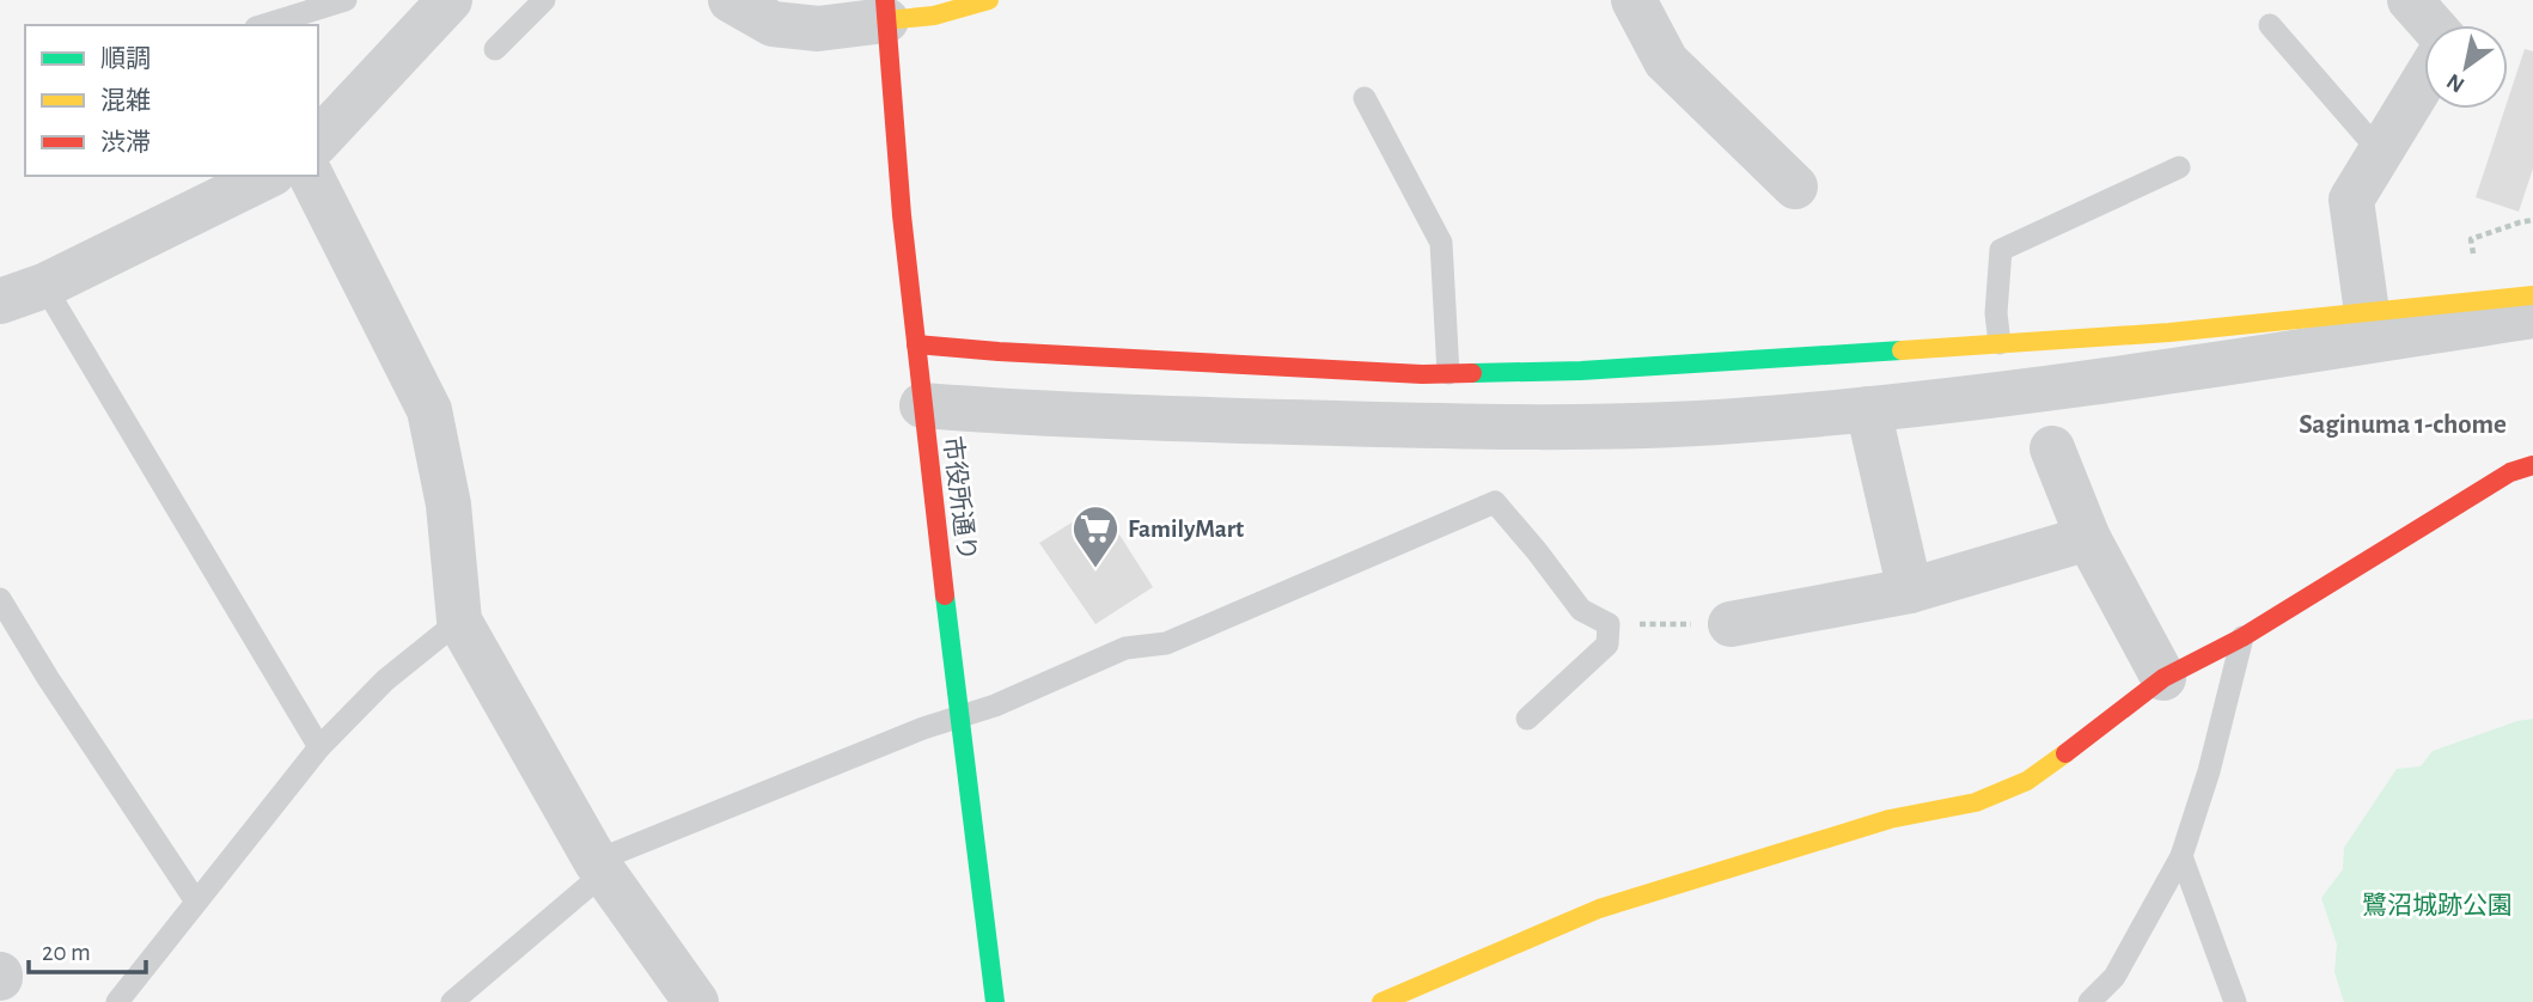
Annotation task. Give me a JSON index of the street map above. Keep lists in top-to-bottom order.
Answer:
{
  "streets": {
    "street": ["市役所通り"]
  },
  "districts": ["Saginuma 1-chome"],
  "parks": ["鷺沼城跡公園"],
  "places": {
    "supermarket": ["FamilyMart"]
  },
  "legend": ["順調", "混雑", "渋滞"],
  "scale_bar": "20 m",
  "north": "bottom left"
}
